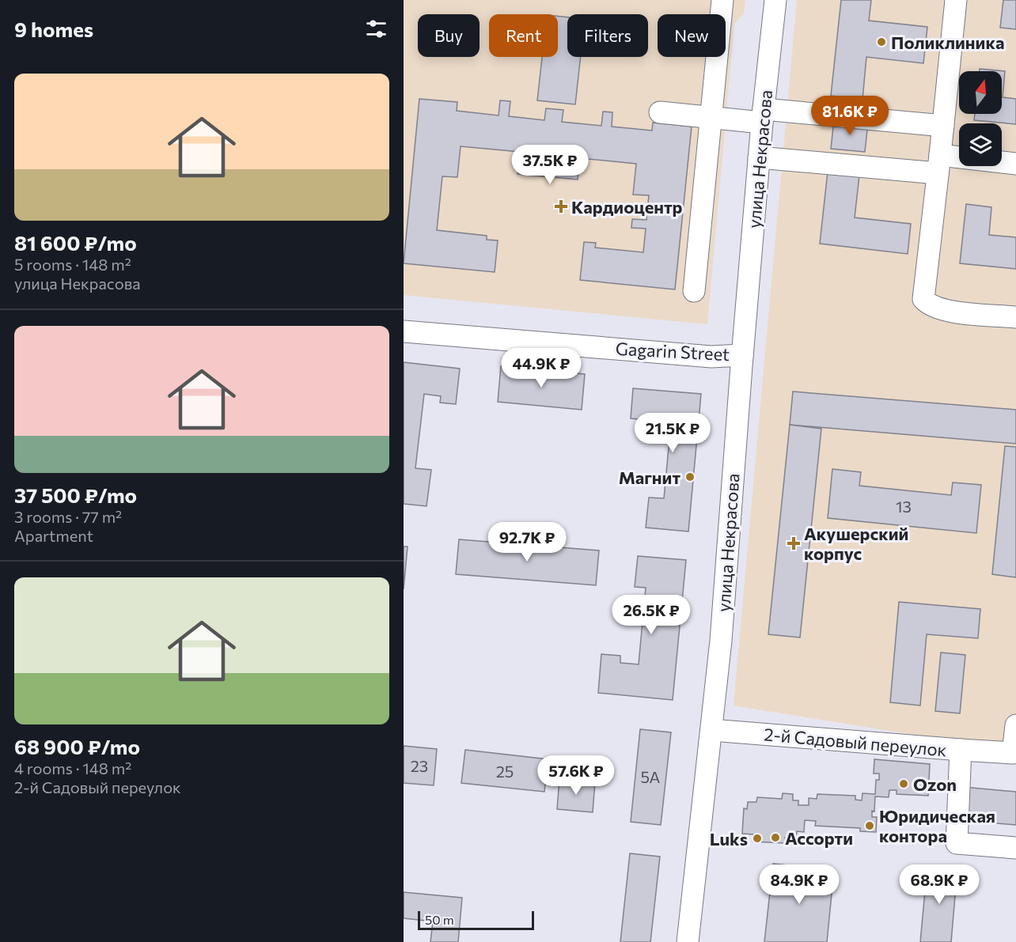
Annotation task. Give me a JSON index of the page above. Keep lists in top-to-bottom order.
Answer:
{
  "streets": {
    "street": ["улица Некрасова", "Gagarin Street", "2-й Садовый переулок"]
  },
  "crossings": [
    ["улица Некрасова", "Gagarin Street"],
    ["улица Некрасова", "2-й Садовый переулок"]
  ],
  "places": {
    "other": [
      "Поликлиника",
      "Магнит",
      "Ozon",
      "Юридическая контора",
      "Ассорти",
      "Luks"
    ],
    "health": ["Кардиоцентр", "Акушерский корпус"]
  },
  "house_numbers": [
    "13",
    "23",
    "25",
    "5А"
  ],
  "scale_bar": "50 m",
  "north": "top",
  "page": {
    "heading": "9 homes",
    "chip": [
      "Buy",
      "Rent",
      "Filters",
      "New"
    ],
    "list": [
      {
        "name": "81 600 ₽/mo",
        "note": "5 rooms · 148 m² · улица Некрасова"
      },
      {
        "name": "37 500 ₽/mo",
        "note": "3 rooms · 77 m² · Apartment"
      },
      {
        "name": "68 900 ₽/mo",
        "note": "4 rooms · 148 m² · 2-й Садовый переулок"
      }
    ],
    "price": [
      "81.6K ₽",
      "37.5K ₽",
      "44.9K ₽",
      "21.5K ₽",
      "92.7K ₽",
      "26.5K ₽",
      "57.6K ₽",
      "84.9K ₽",
      "68.9K ₽"
    ],
    "scale": "50 m"
  }
}
